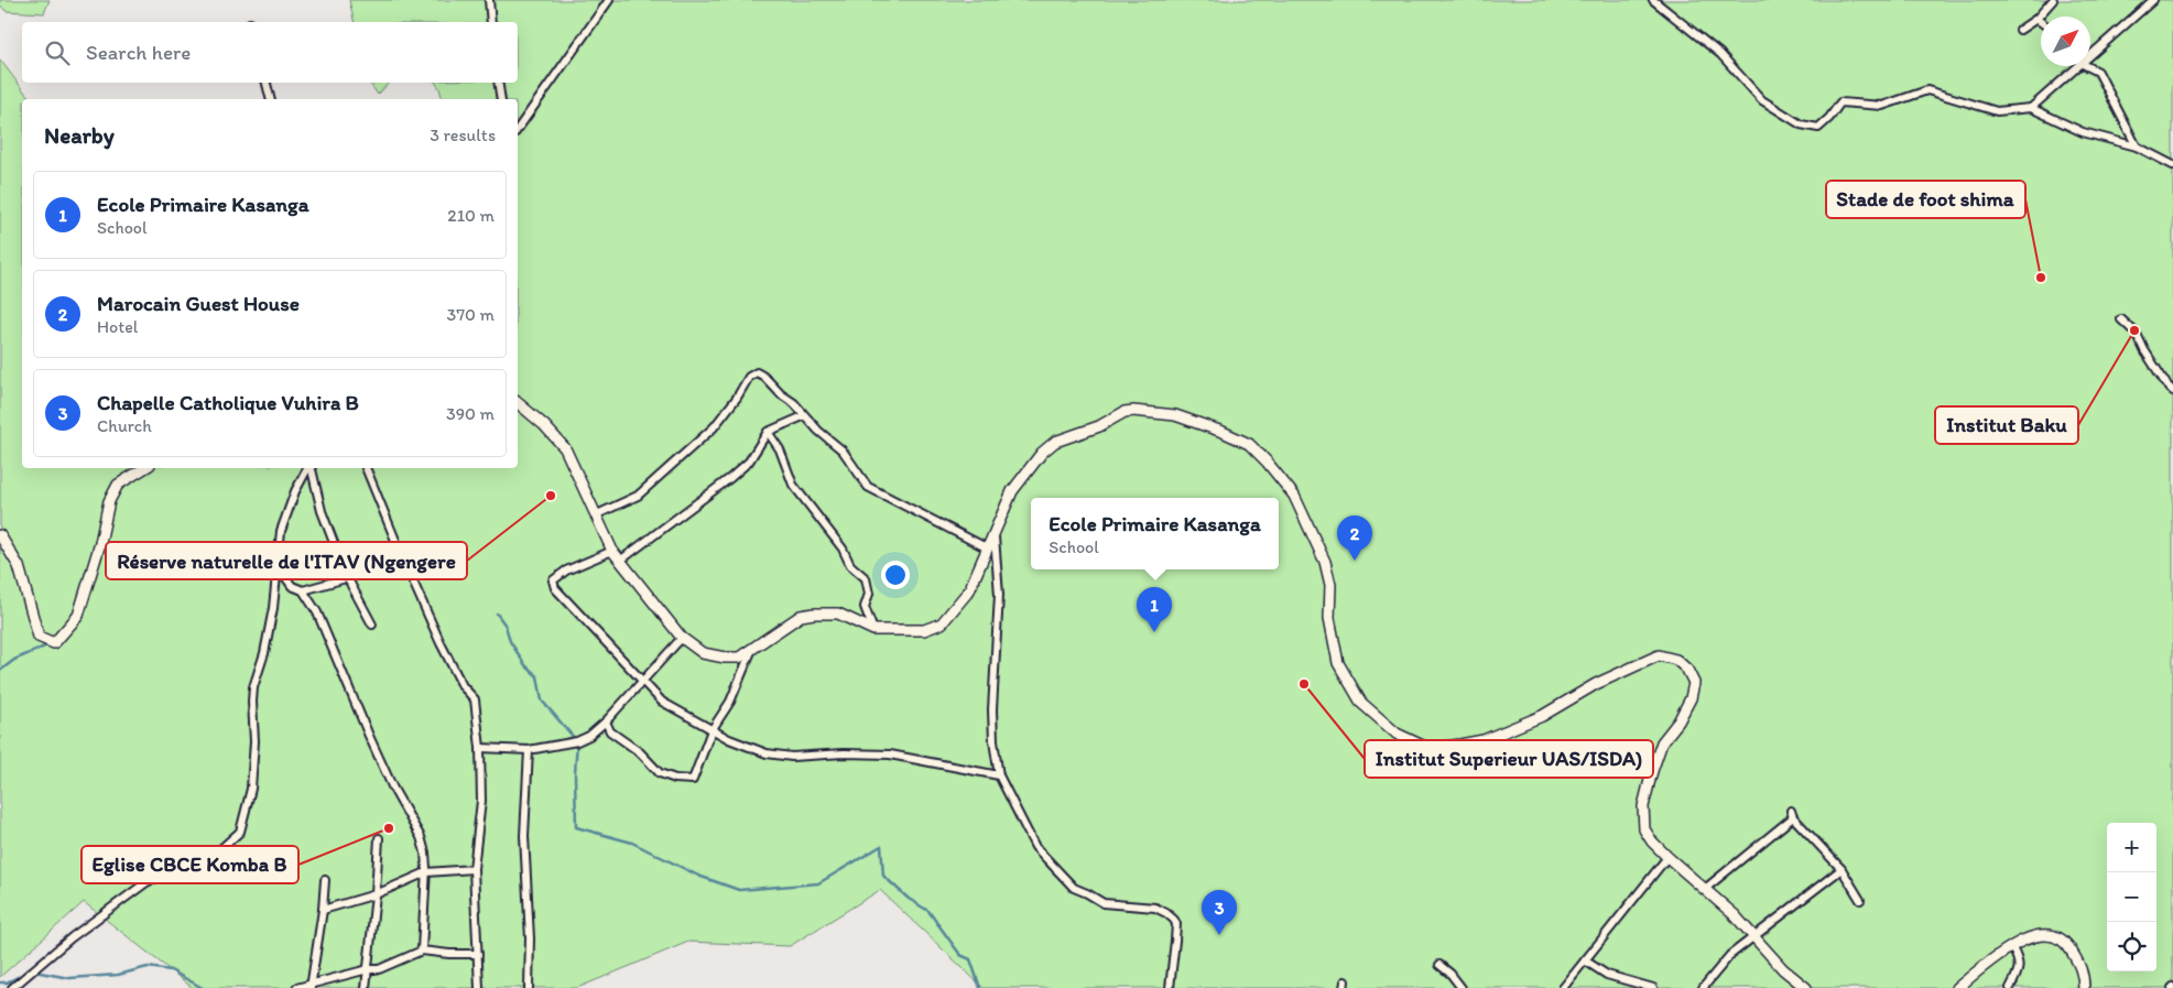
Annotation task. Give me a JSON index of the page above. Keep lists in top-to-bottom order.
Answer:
{
  "places": [
    "Stade de foot shima",
    "Institut Baku",
    "Réserve naturelle de l'ITAV (Ngengere",
    "Institut Superieur UAS/ISDA)",
    "Eglise CBCE Komba B"
  ],
  "north": "top right",
  "page": {
    "search": "Search here",
    "heading": ["Nearby", "3 results"],
    "list": [
      {
        "mark": "1",
        "name": "Ecole Primaire Kasanga",
        "note": "School",
        "value": "210 m"
      },
      {
        "mark": "2",
        "name": "Marocain Guest House",
        "note": "Hotel",
        "value": "370 m"
      },
      {
        "mark": "3",
        "name": "Chapelle Catholique Vuhira B",
        "note": "Church",
        "value": "390 m"
      }
    ],
    "popup": ["Ecole Primaire Kasanga", "School"],
    "pins": ["2", "1", "3"],
    "map_buttons": ["+", "−"]
  }
}
